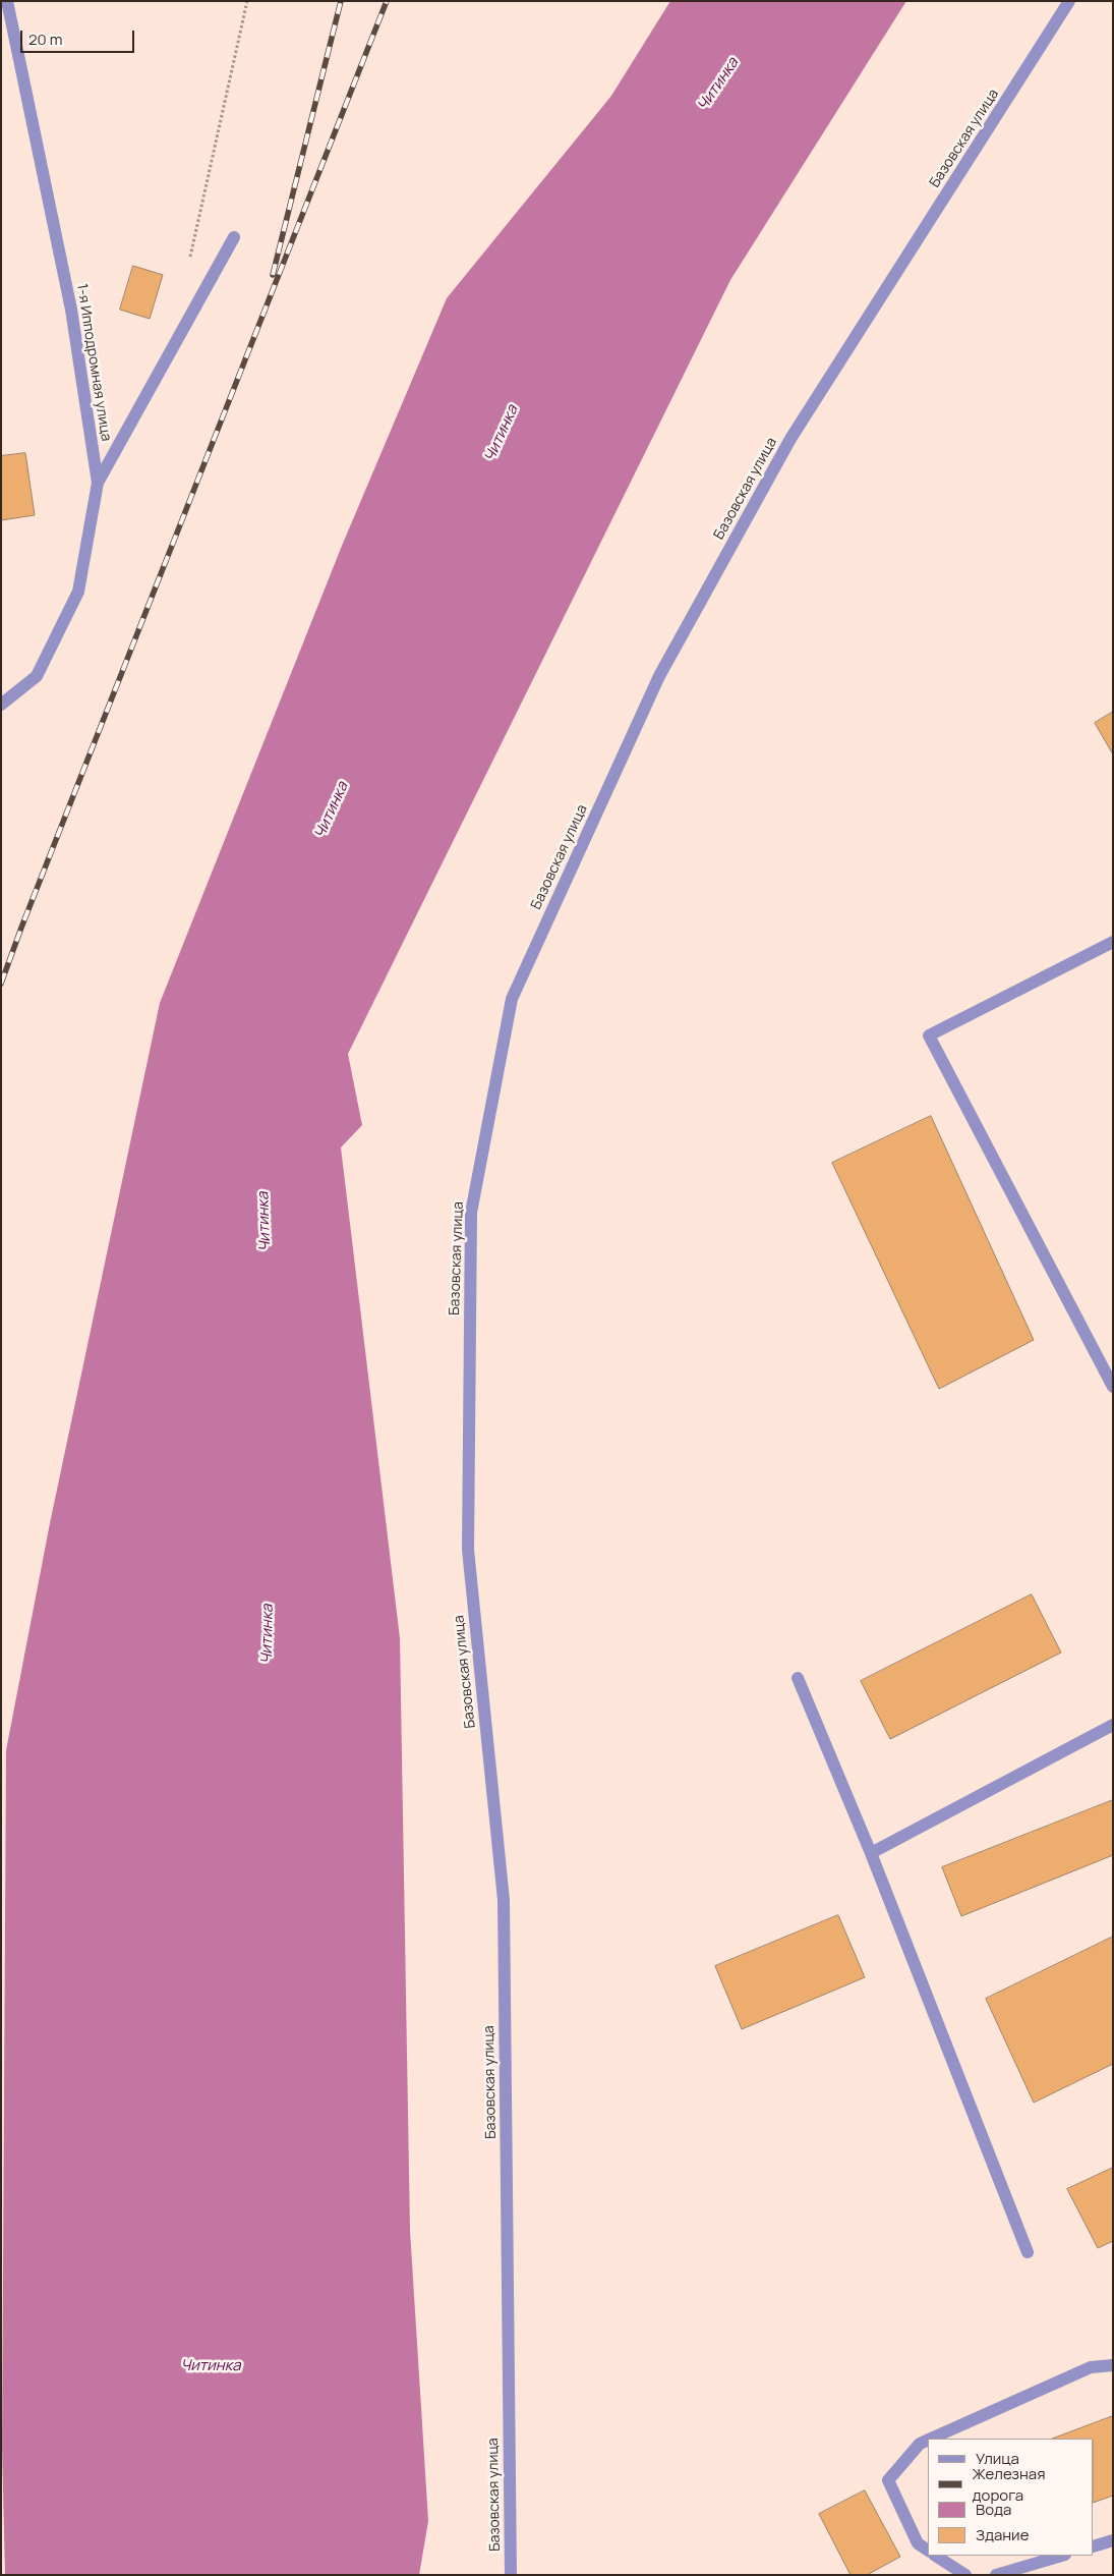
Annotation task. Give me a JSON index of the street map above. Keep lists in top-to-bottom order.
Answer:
{
  "streets": {
    "street": ["Базовская улица", "1-я Ипподромная улица"]
  },
  "water": ["Читинка"],
  "legend": [
    "Улица",
    "Железная дорога",
    "Вода",
    "Здание"
  ],
  "scale_bar": "20 m"
}
